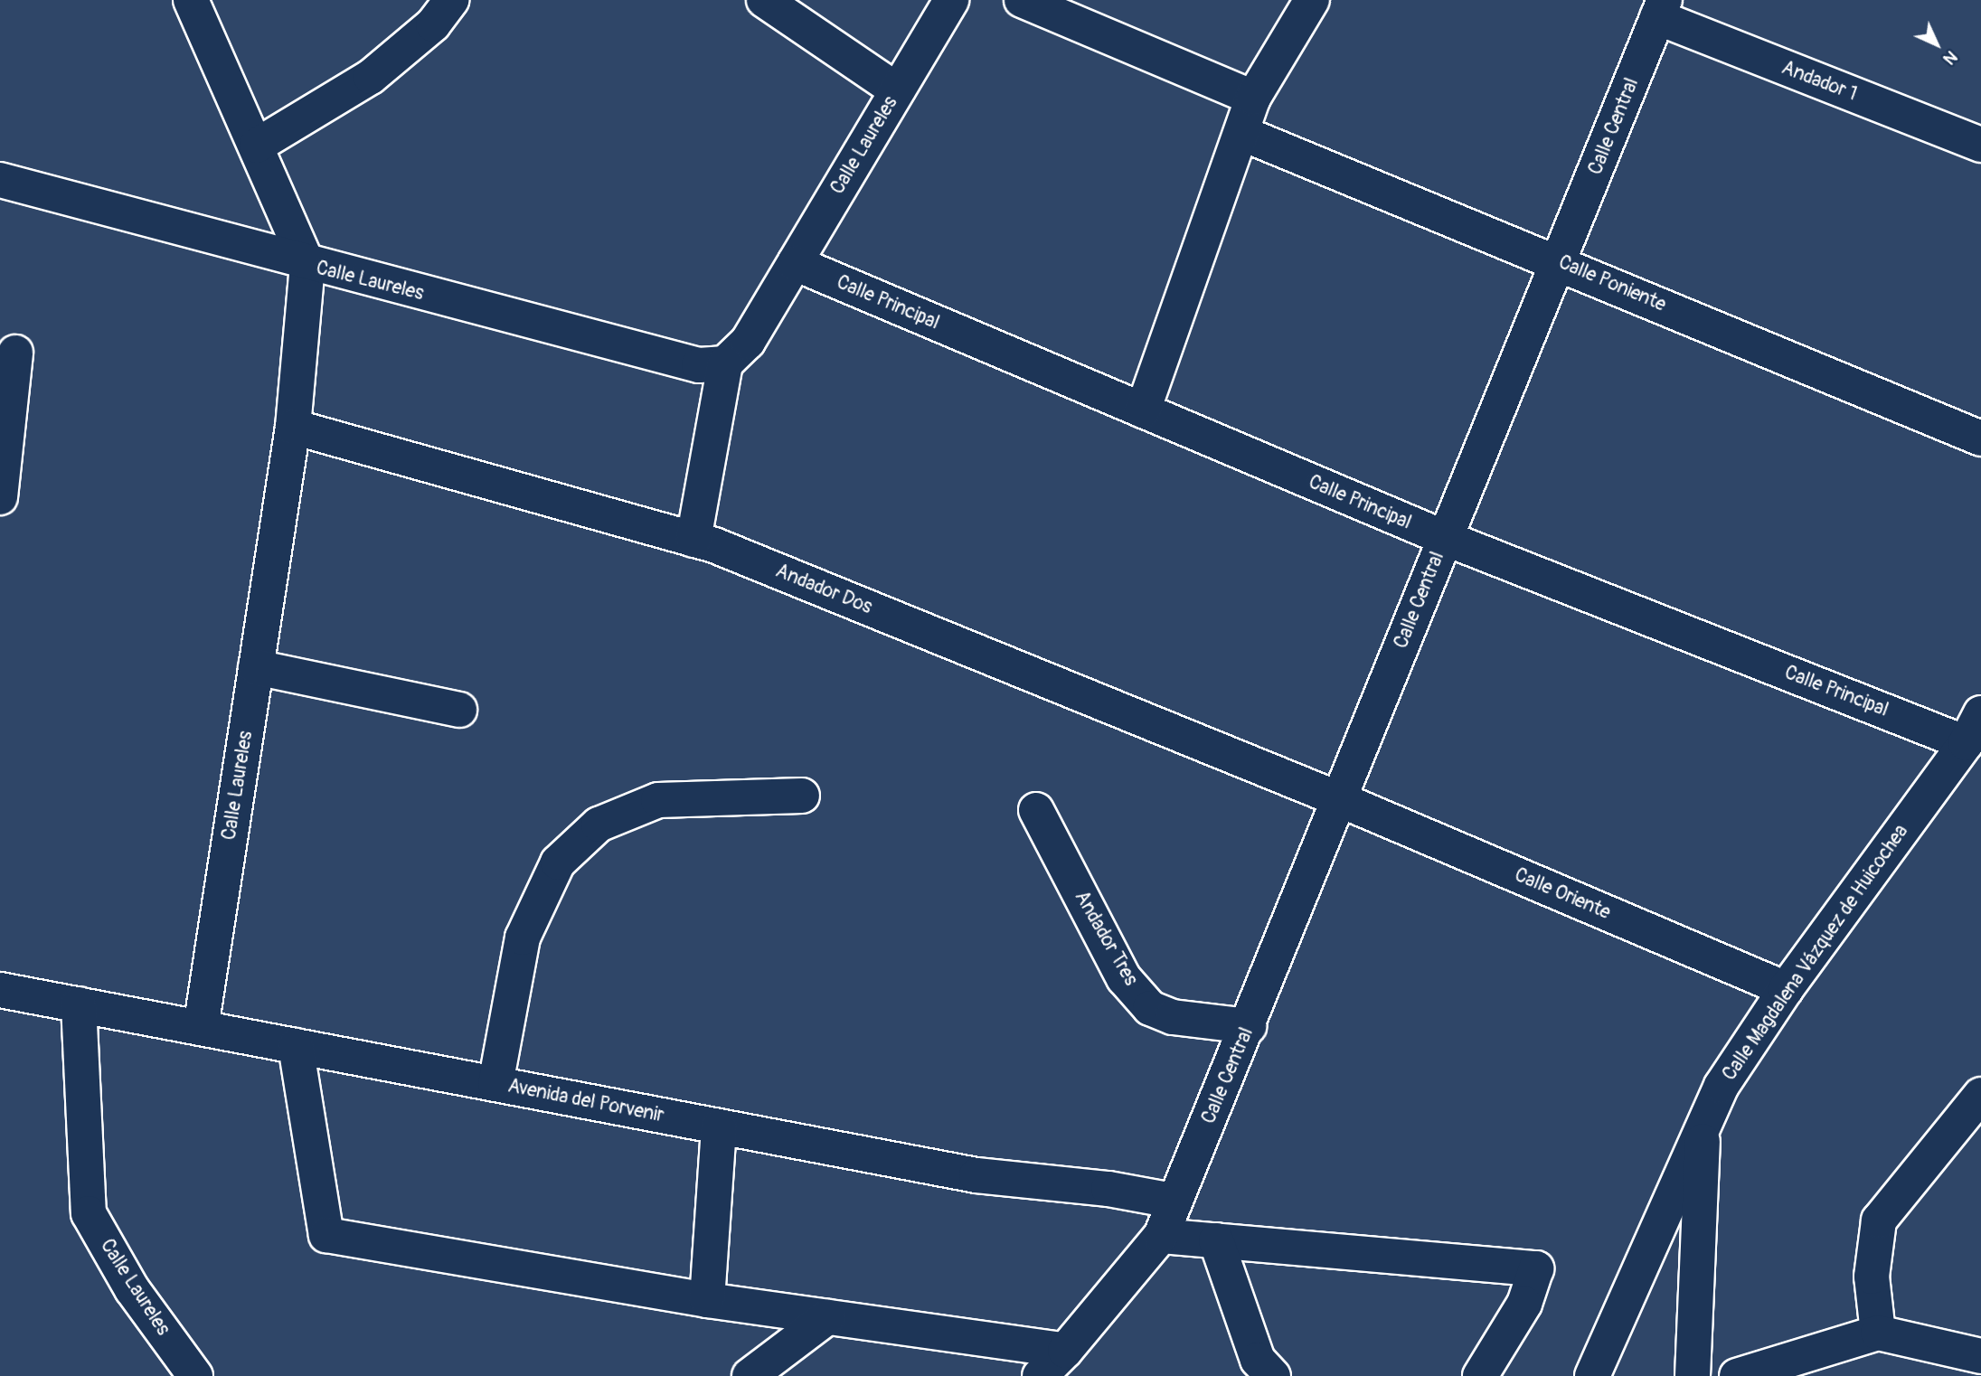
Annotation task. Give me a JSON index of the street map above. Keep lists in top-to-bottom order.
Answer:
{
  "streets": {
    "street": [
      "Andador 1",
      "Calle Central",
      "Calle Laureles",
      "Calle Poniente",
      "Calle Principal",
      "Andador Dos",
      "Calle Oriente",
      "Andador Tres",
      "Calle Magdalena Vázquez de Huicochea",
      "Avenida del Porvenir"
    ]
  },
  "crossings": [
    ["Andador 1", "Calle Central"],
    ["Calle Central", "Calle Poniente"],
    ["Calle Central", "Calle Principal"],
    ["Calle Central", "Andador Dos"],
    ["Calle Central", "Calle Oriente"],
    ["Calle Central", "Andador Tres"],
    ["Calle Central", "Avenida del Porvenir"],
    ["Calle Laureles", "Calle Principal"],
    ["Calle Laureles", "Andador Dos"],
    ["Calle Laureles", "Avenida del Porvenir"],
    ["Calle Principal", "Calle Magdalena Vázquez de Huicochea"],
    ["Andador Dos", "Calle Oriente"],
    ["Calle Oriente", "Calle Magdalena Vázquez de Huicochea"]
  ],
  "north": "bottom right"
}
